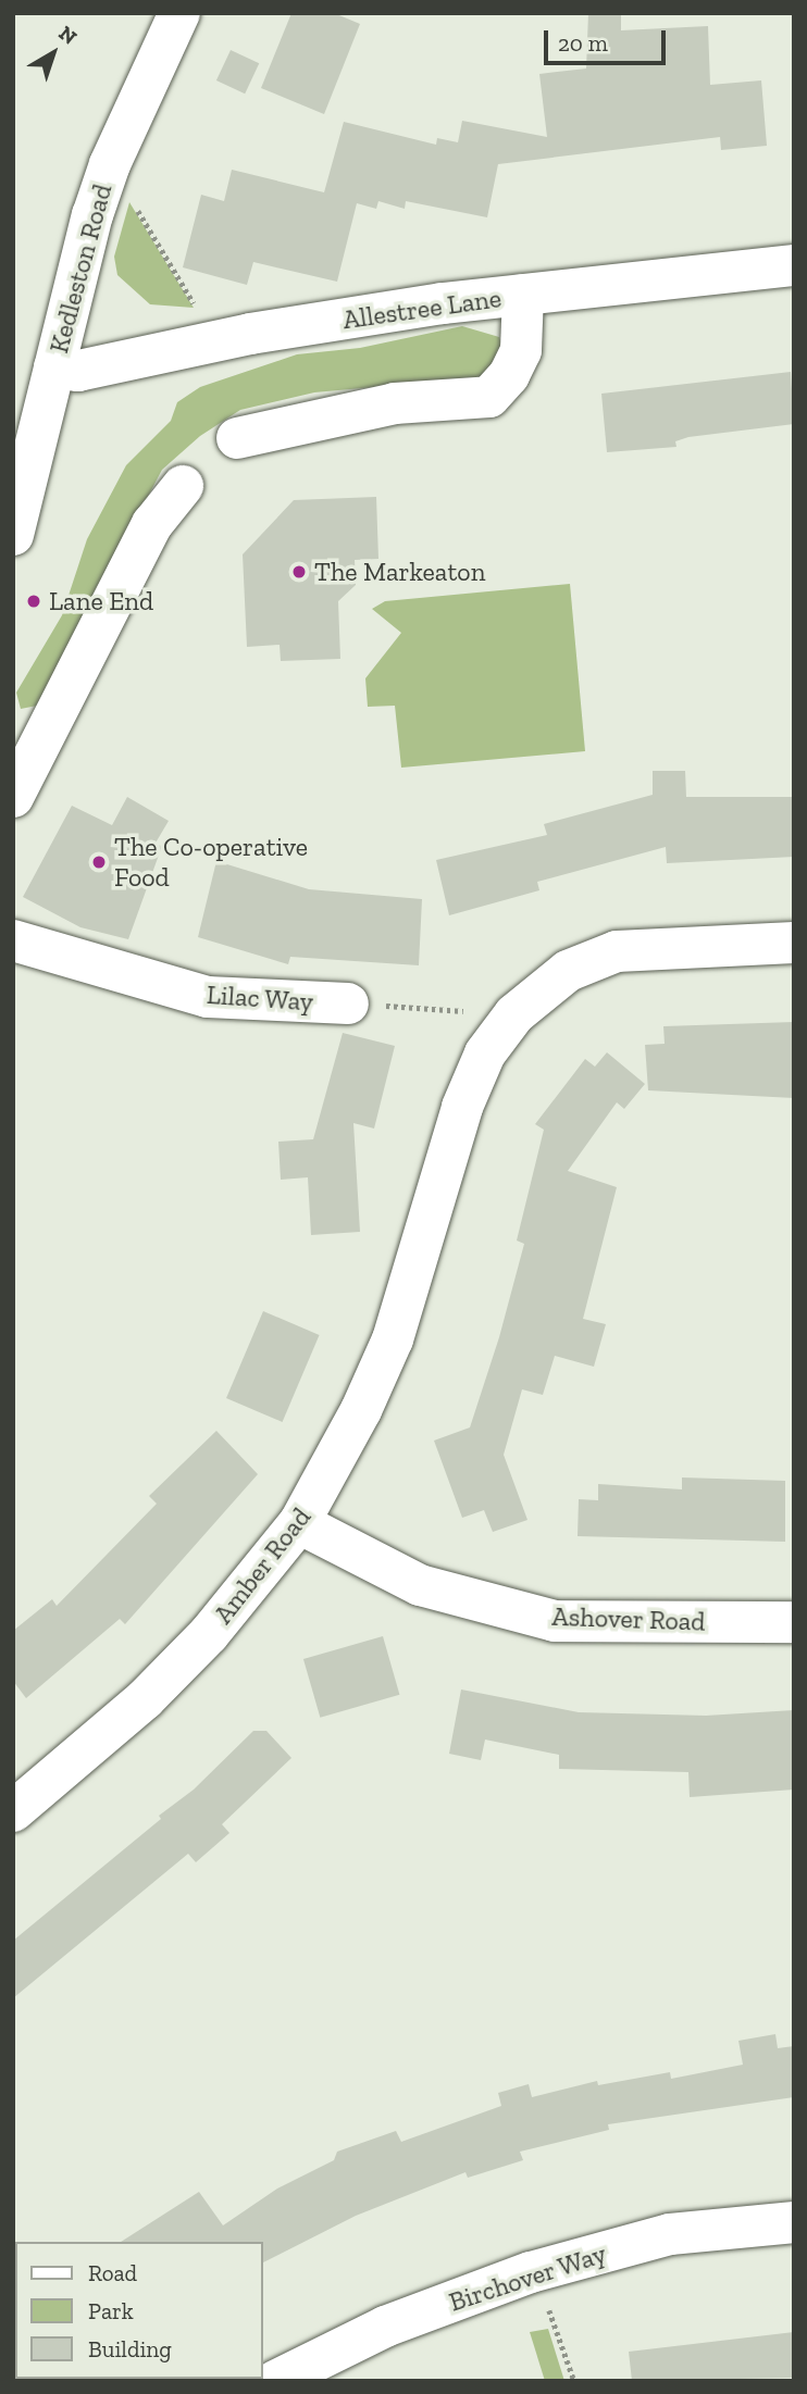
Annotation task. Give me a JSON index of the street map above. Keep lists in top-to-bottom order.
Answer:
{
  "streets": {
    "street": [
      "Kedleston Road",
      "Allestree Lane",
      "Lilac Way",
      "Amber Road",
      "Ashover Road",
      "Birchover Way"
    ]
  },
  "crossings": [
    ["Kedleston Road", "Allestree Lane"],
    ["Lilac Way", "Amber Road"],
    ["Amber Road", "Ashover Road"]
  ],
  "places": ["The Markeaton", "Lane End", "The Co-operative Food"],
  "legend": ["Road", "Park", "Building"],
  "scale_bar": "20 m",
  "north": "top right"
}
